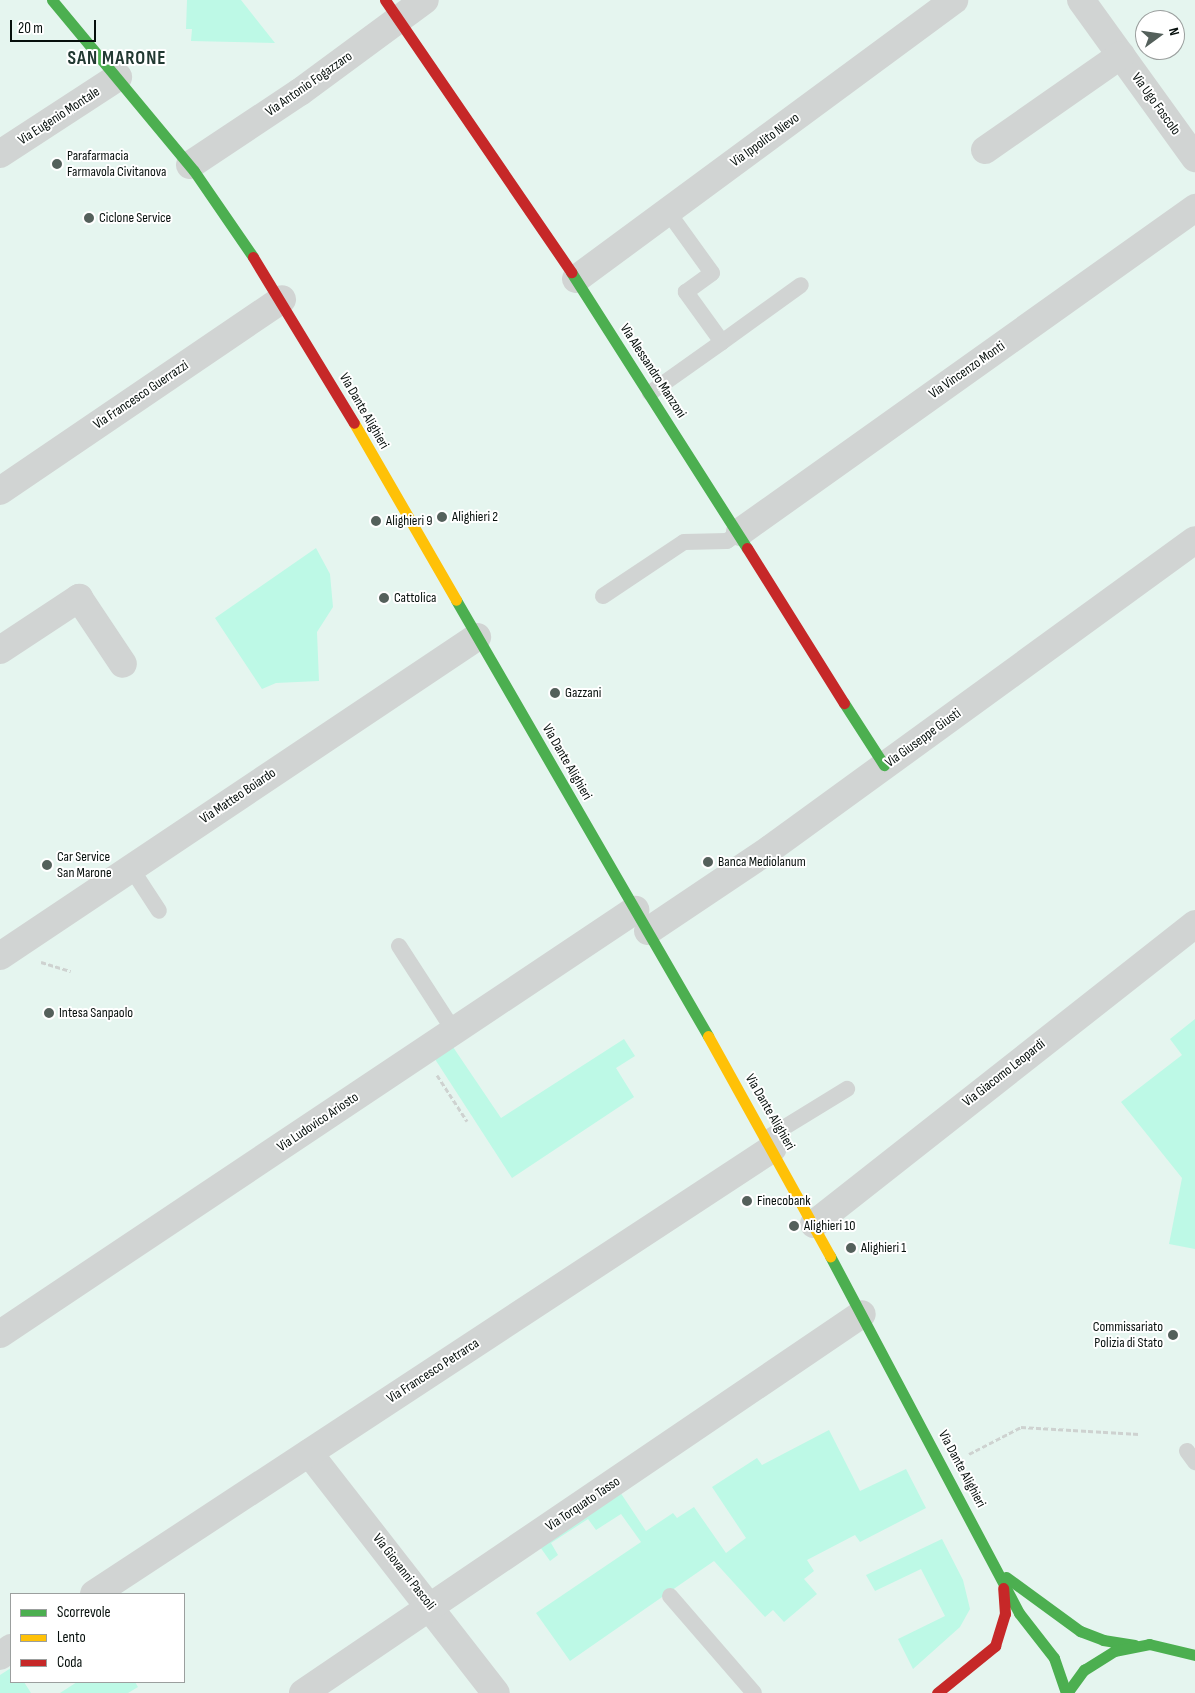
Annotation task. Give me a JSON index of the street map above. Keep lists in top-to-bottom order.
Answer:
{
  "streets": {
    "main road": ["Via Alessandro Manzoni", "Via Dante Alighieri"],
    "street": [
      "Via Antonio Fogazzaro",
      "Via Ugo Foscolo",
      "Via Eugenio Montale",
      "Via Ippolito Nievo",
      "Via Vincenzo Monti",
      "Via Francesco Guerrazzi",
      "Via Giuseppe Giusti",
      "Via Matteo Boiardo",
      "Via Giacomo Leopardi",
      "Via Ludovico Ariosto",
      "Via Francesco Petrarca",
      "Via Torquato Tasso",
      "Via Giovanni Pascoli"
    ]
  },
  "crossings": [
    ["Via Antonio Fogazzaro", "Via Alessandro Manzoni"],
    ["Via Antonio Fogazzaro", "Via Dante Alighieri"],
    ["Via Eugenio Montale", "Via Dante Alighieri"],
    ["Via Ippolito Nievo", "Via Alessandro Manzoni"],
    ["Via Vincenzo Monti", "Via Alessandro Manzoni"],
    ["Via Alessandro Manzoni", "Via Giuseppe Giusti"],
    ["Via Francesco Guerrazzi", "Via Dante Alighieri"],
    ["Via Dante Alighieri", "Via Giuseppe Giusti"],
    ["Via Dante Alighieri", "Via Matteo Boiardo"],
    ["Via Dante Alighieri", "Via Giacomo Leopardi"],
    ["Via Dante Alighieri", "Via Ludovico Ariosto"],
    ["Via Dante Alighieri", "Via Francesco Petrarca"],
    ["Via Dante Alighieri", "Via Torquato Tasso"],
    ["Via Giuseppe Giusti", "Via Ludovico Ariosto"],
    ["Via Francesco Petrarca", "Via Giovanni Pascoli"],
    ["Via Torquato Tasso", "Via Giovanni Pascoli"]
  ],
  "districts": ["SAN MARONE"],
  "places": [
    "Parafarmacia Farmavola Civitanova",
    "Ciclone Service",
    "Alighieri 2",
    "Alighieri 9",
    "Cattolica",
    "Gazzani",
    "Banca Mediolanum",
    "Car Service San Marone",
    "Intesa Sanpaolo",
    "Finecobank",
    "Alighieri 10",
    "Alighieri 1",
    "Commissariato Polizia di Stato"
  ],
  "legend": ["Scorrevole", "Lento", "Coda"],
  "scale_bar": "20 m",
  "north": "right"
}
